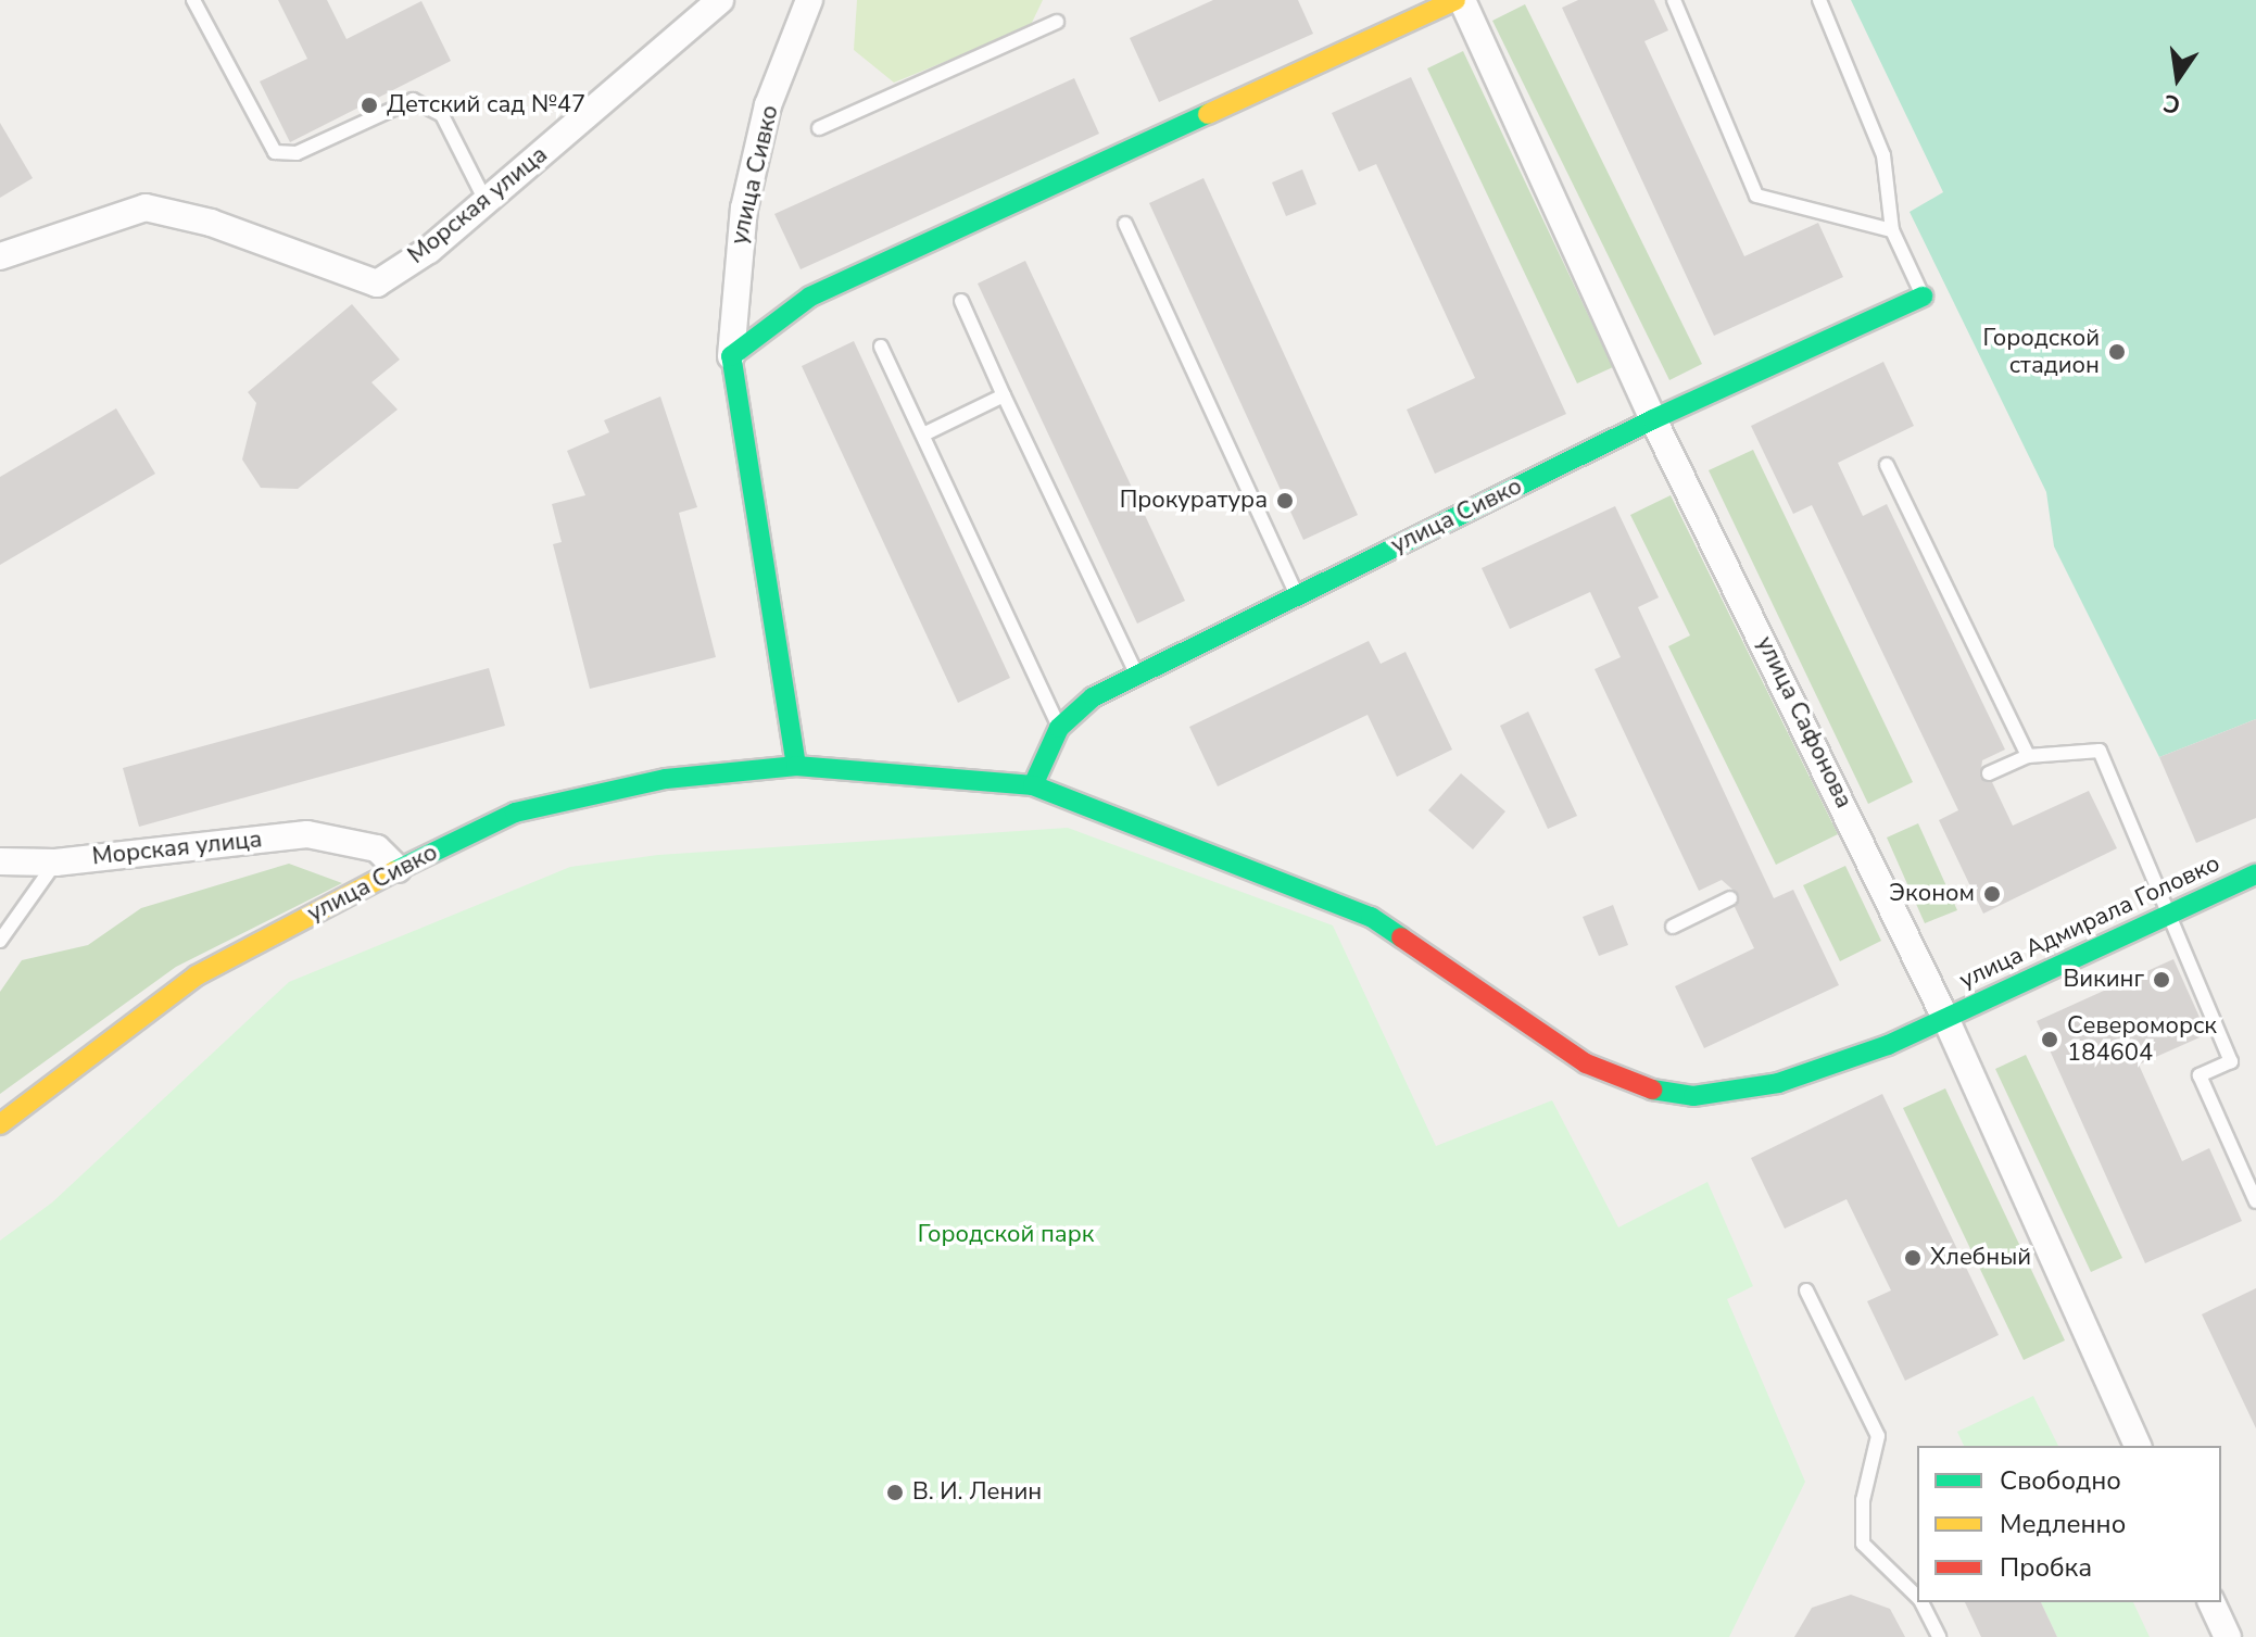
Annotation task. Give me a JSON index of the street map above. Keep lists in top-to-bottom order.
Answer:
{
  "streets": {
    "street": [
      "улица Сивко",
      "Морская улица",
      "улица Сафонова",
      "улица Адмирала Головко"
    ]
  },
  "crossings": [
    ["улица Сивко", "Морская улица"],
    ["улица Сивко", "улица Сафонова"],
    ["улица Сивко", "улица Адмирала Головко"],
    ["улица Сафонова", "улица Адмирала Головко"]
  ],
  "parks": ["Городской парк"],
  "places": [
    "Детский сад №47",
    "Городской стадион",
    "Прокуратура",
    "Эконом",
    "Викинг",
    "Североморск 184604",
    "Хлебный",
    "В. И. Ленин"
  ],
  "legend": ["Свободно", "Медленно", "Пробка"],
  "north": "bottom"
}
